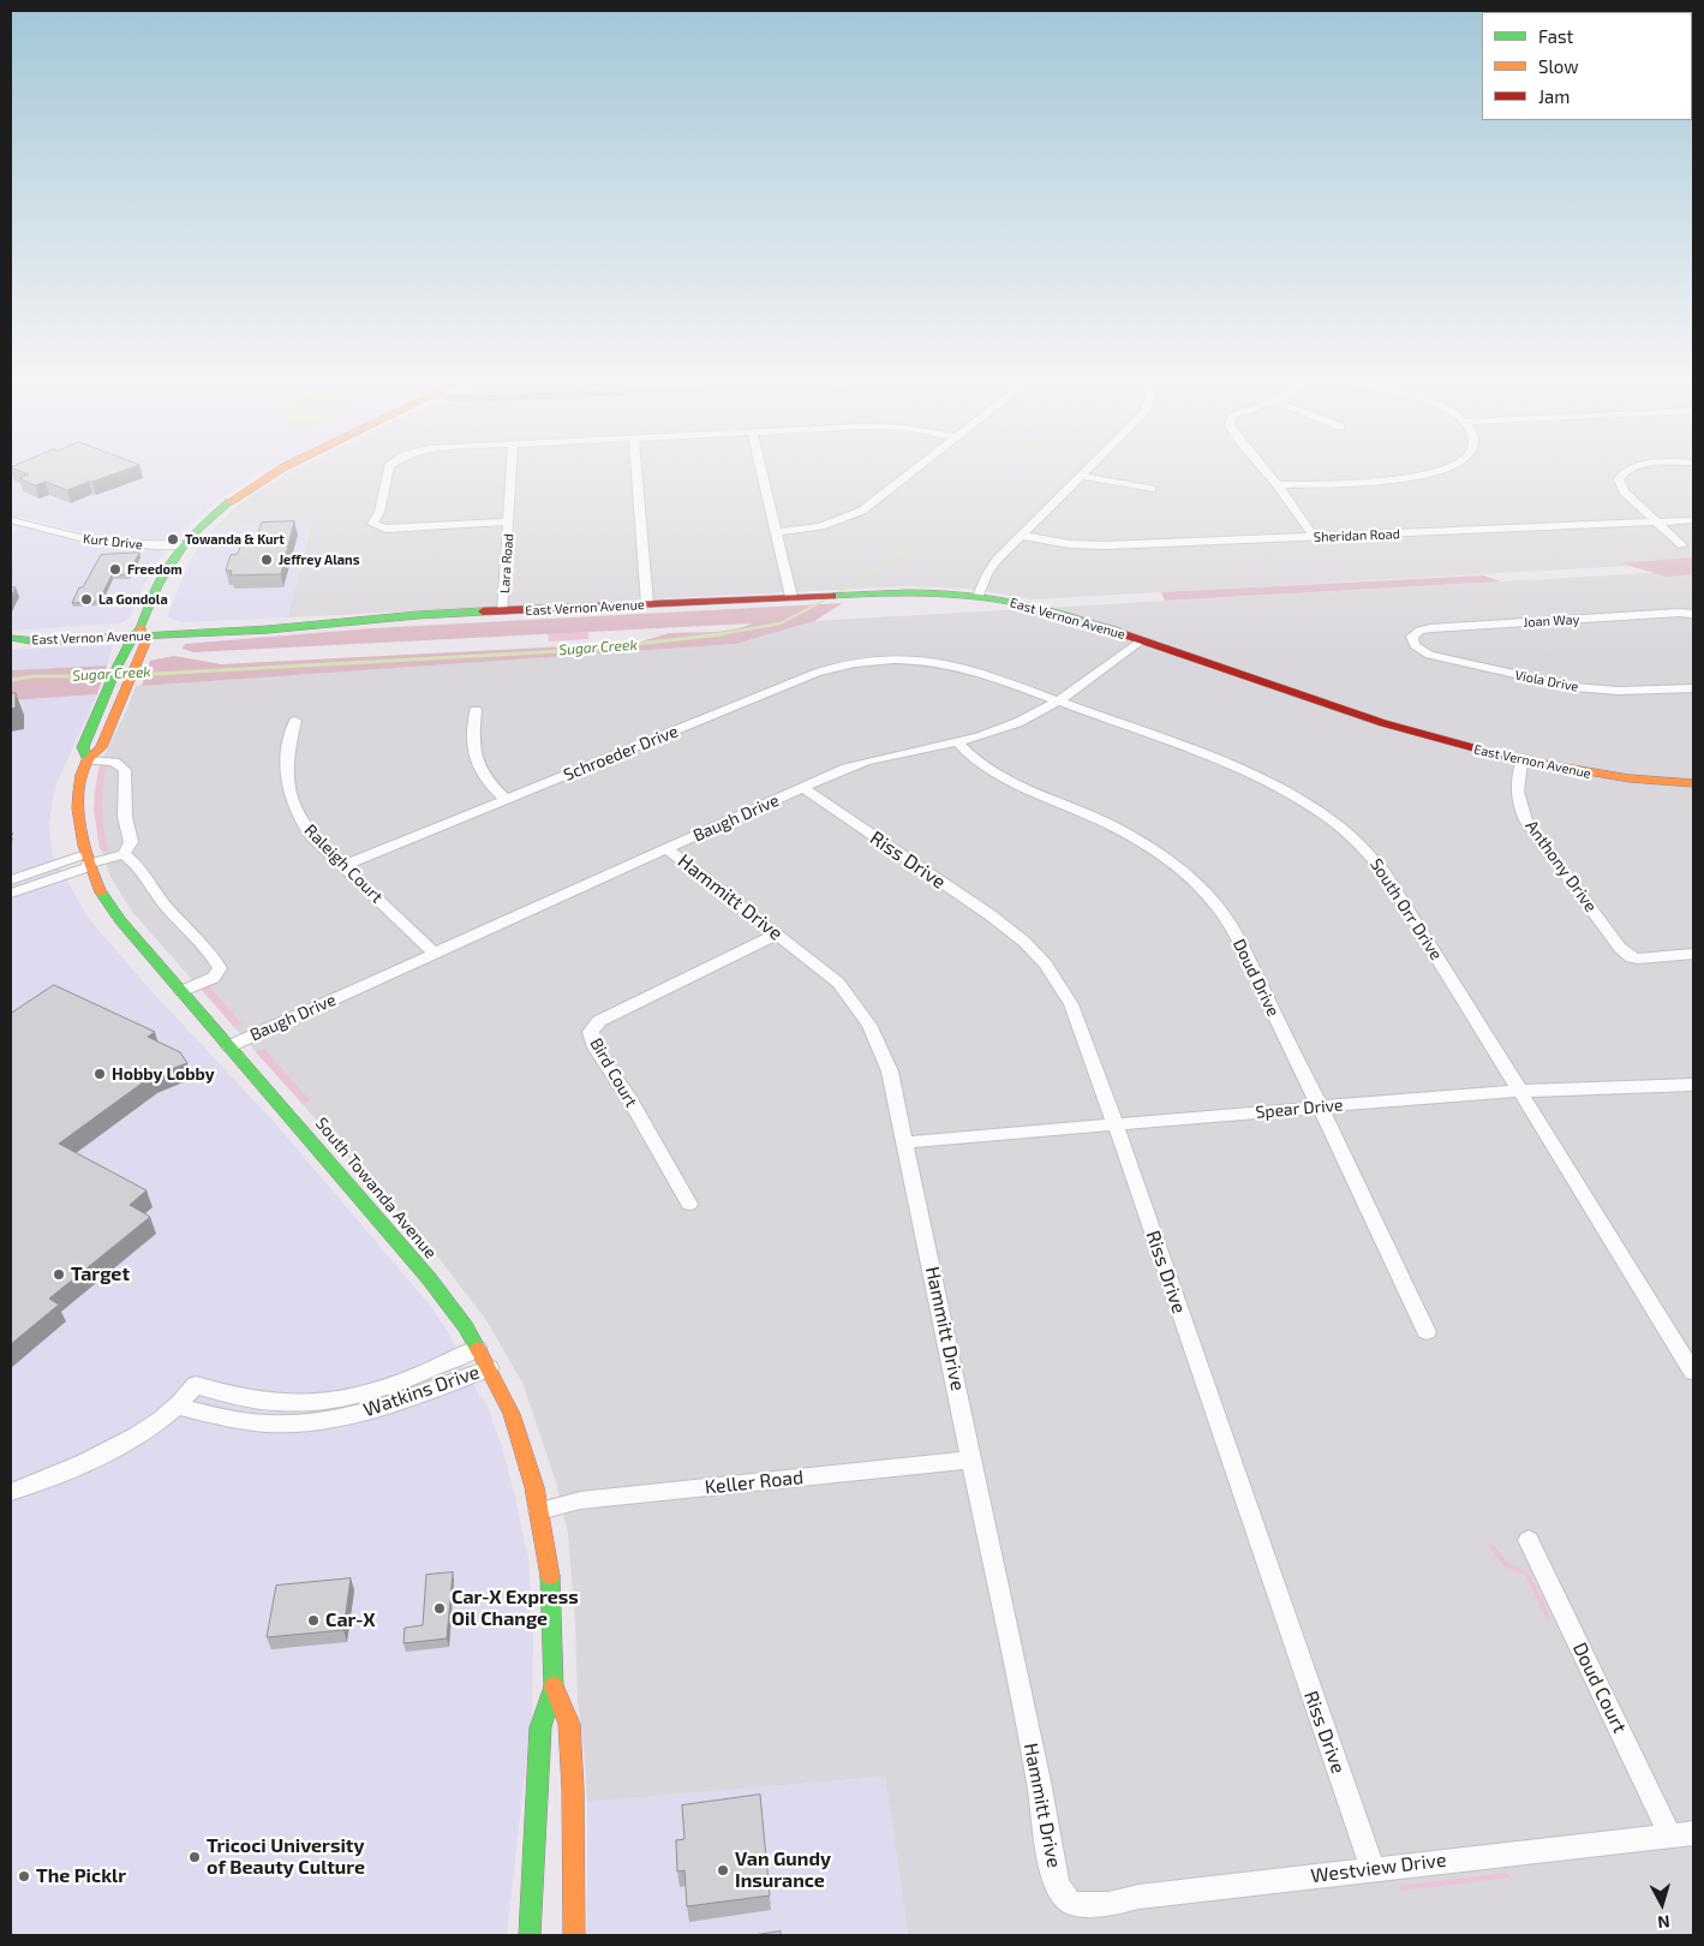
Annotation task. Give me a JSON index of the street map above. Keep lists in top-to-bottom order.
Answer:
{
  "streets": {
    "main road": ["East Vernon Avenue", "South Towanda Avenue"],
    "street": [
      "Sheridan Road",
      "Kurt Drive",
      "Lara Road",
      "Joan Way",
      "Viola Drive",
      "Schroeder Drive",
      "Baugh Drive",
      "Riss Drive",
      "Raleigh Court",
      "Anthony Drive",
      "Hammitt Drive",
      "South Orr Drive",
      "Doud Drive",
      "Bird Court",
      "Spear Drive",
      "Watkins Drive",
      "Keller Road",
      "Doud Court",
      "Westview Drive"
    ]
  },
  "crossings": [
    ["Lara Road", "East Vernon Avenue"],
    ["East Vernon Avenue", "Baugh Drive"],
    ["East Vernon Avenue", "Anthony Drive"],
    ["East Vernon Avenue", "South Towanda Avenue"],
    ["Joan Way", "Viola Drive"],
    ["Schroeder Drive", "Raleigh Court"],
    ["Schroeder Drive", "South Orr Drive"],
    ["Baugh Drive", "Riss Drive"],
    ["Baugh Drive", "Raleigh Court"],
    ["Baugh Drive", "Hammitt Drive"],
    ["Baugh Drive", "South Orr Drive"],
    ["Baugh Drive", "Doud Drive"],
    ["Baugh Drive", "South Towanda Avenue"],
    ["Riss Drive", "Spear Drive"],
    ["Riss Drive", "Westview Drive"],
    ["Hammitt Drive", "Bird Court"],
    ["Hammitt Drive", "Spear Drive"],
    ["Hammitt Drive", "Keller Road"],
    ["Hammitt Drive", "Westview Drive"],
    ["South Orr Drive", "Spear Drive"],
    ["Doud Drive", "Spear Drive"],
    ["South Towanda Avenue", "Watkins Drive"],
    ["South Towanda Avenue", "Keller Road"],
    ["Doud Court", "Westview Drive"]
  ],
  "water": ["Sugar Creek"],
  "places": [
    "Towanda & Kurt",
    "Jeffrey Alans",
    "Freedom",
    "La Gondola",
    "Hobby Lobby",
    "Target",
    "Car-X Express Oil Change",
    "Car-X",
    "Tricoci University of Beauty Culture",
    "Van Gundy Insurance",
    "The Picklr"
  ],
  "legend": ["Fast", "Slow", "Jam"],
  "north": "bottom"
}
